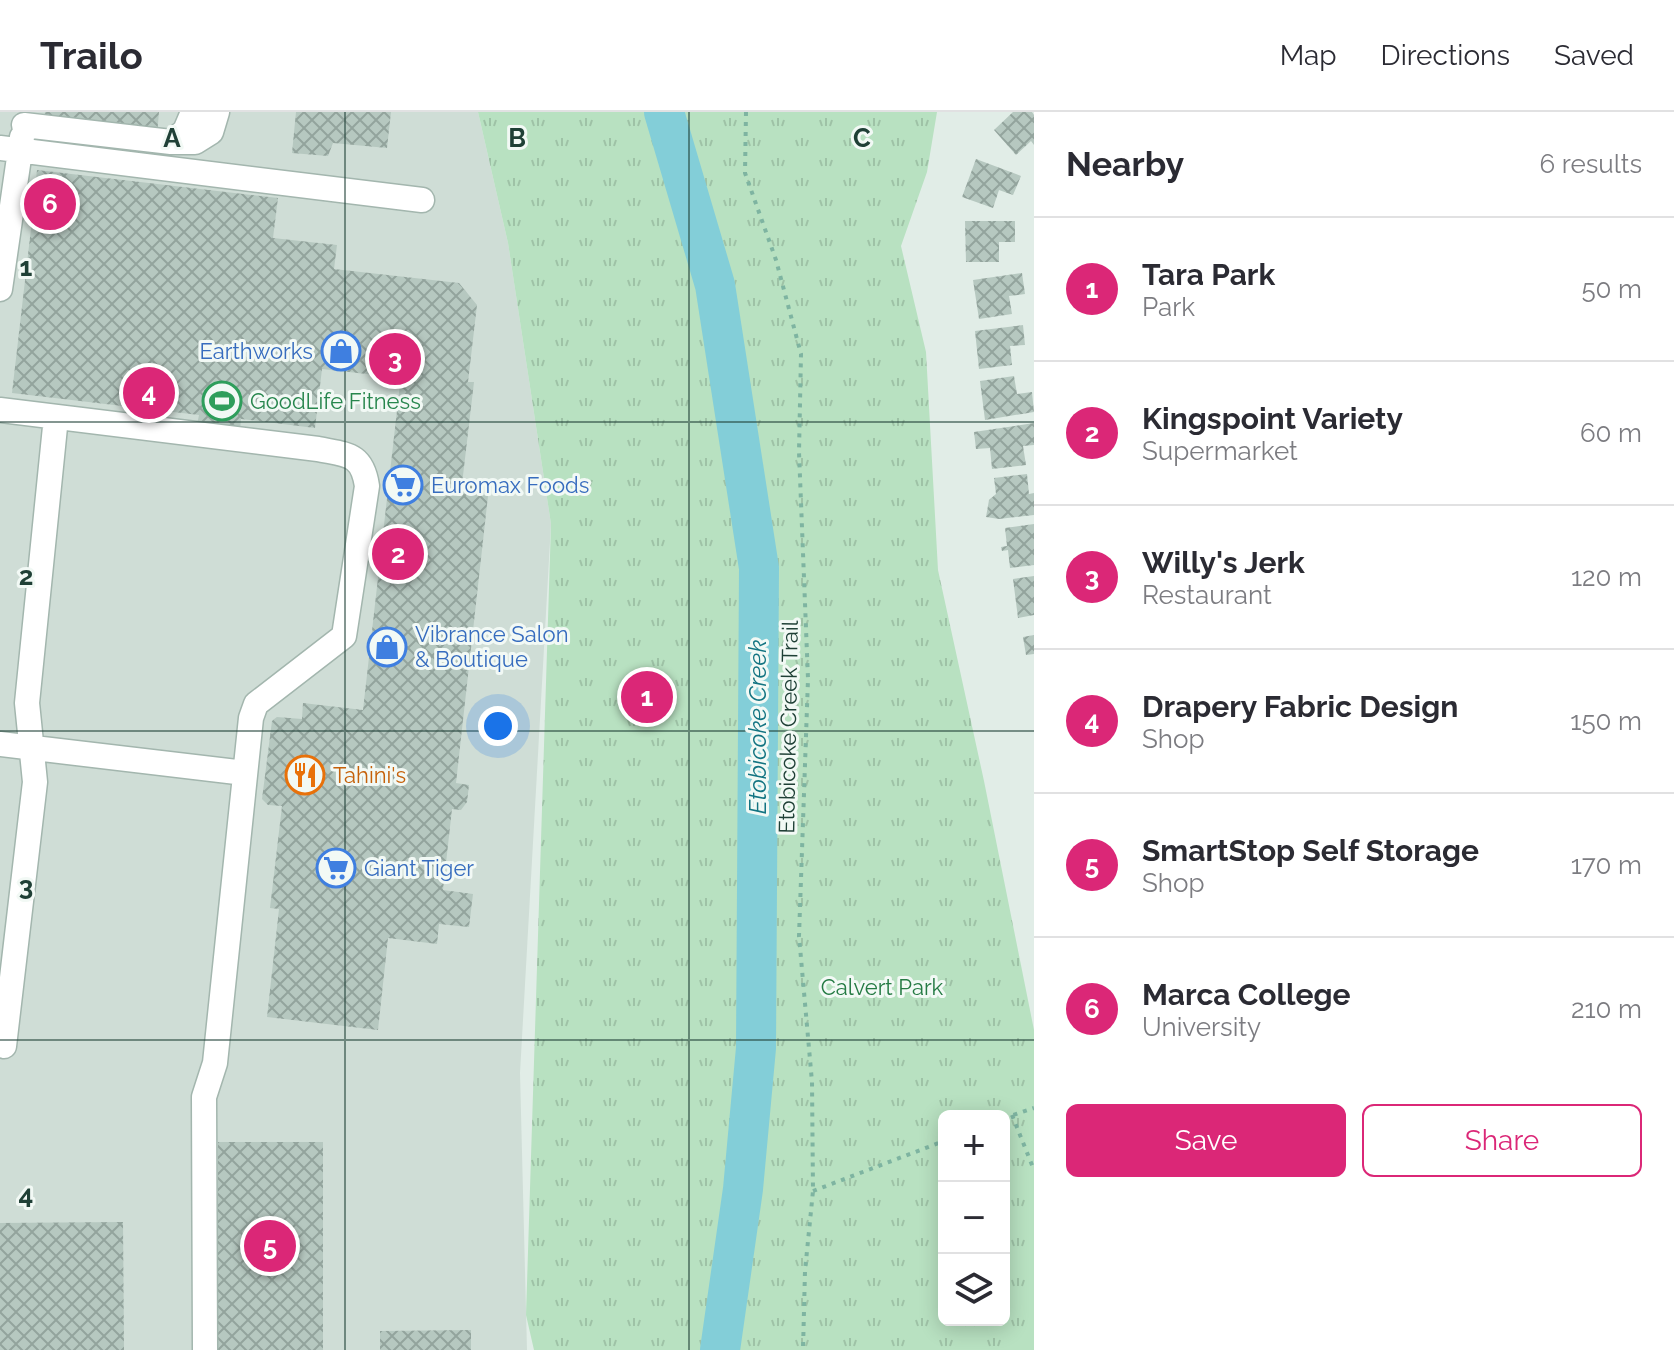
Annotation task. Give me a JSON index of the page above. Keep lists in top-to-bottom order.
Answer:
{
  "streets": {
    "path": ["Etobicoke Creek Trail"]
  },
  "water": ["Etobicoke Creek"],
  "parks": ["Calvert Park"],
  "places": {
    "shop": ["Earthworks", "Vibrance Salon & Boutique"],
    "sports": ["GoodLife Fitness"],
    "supermarket": ["Euromax Foods", "Giant Tiger"],
    "restaurant": ["Tahini's"]
  },
  "page": {
    "header": "Trailo",
    "nav": ["Map", "Directions", "Saved"],
    "heading": ["Nearby", "6 results"],
    "pins": [
      "6",
      "3",
      "4",
      "2",
      "1",
      "5"
    ],
    "list": [
      {
        "mark": "1",
        "name": "Tara Park",
        "note": "Park",
        "value": "50 m"
      },
      {
        "mark": "2",
        "name": "Kingspoint Variety",
        "note": "Supermarket",
        "value": "60 m"
      },
      {
        "mark": "3",
        "name": "Willy's Jerk",
        "note": "Restaurant",
        "value": "120 m"
      },
      {
        "mark": "4",
        "name": "Drapery Fabric Design",
        "note": "Shop",
        "value": "150 m"
      },
      {
        "mark": "5",
        "name": "SmartStop Self Storage",
        "note": "Shop",
        "value": "170 m"
      },
      {
        "mark": "6",
        "name": "Marca College",
        "note": "University",
        "value": "210 m"
      }
    ],
    "buttons": ["Save", "Share"],
    "map_buttons": ["+", "−"]
  },
  "grid": {
    "columns": ["A", "B", "C"],
    "rows": [
      "1",
      "2",
      "3",
      "4"
    ]
  }
}
